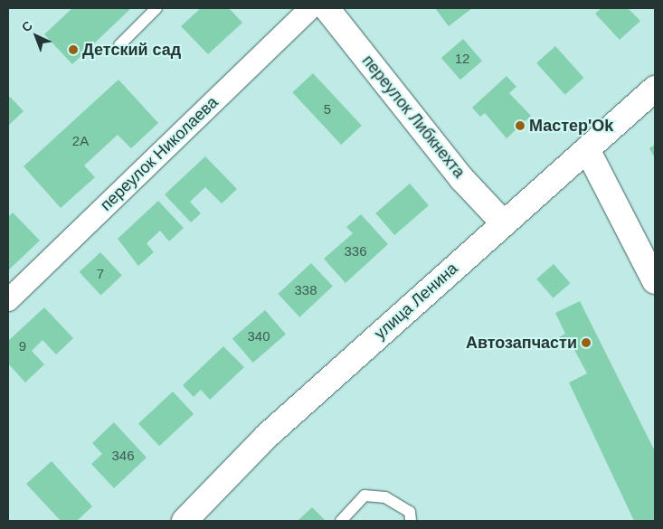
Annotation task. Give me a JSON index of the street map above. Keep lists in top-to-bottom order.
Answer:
{
  "streets": {
    "main road": ["переулок Либкнехта", "улица Ленина"],
    "street": ["переулок Николаева"]
  },
  "crossings": [
    ["переулок Либкнехта", "улица Ленина"]
  ],
  "places": ["Детский сад", "Мастер'Ok", "Автозапчасти"],
  "house_numbers": [
    "12",
    "5",
    "2А",
    "336",
    "7",
    "338",
    "340",
    "9",
    "346"
  ],
  "north": "top left"
}
